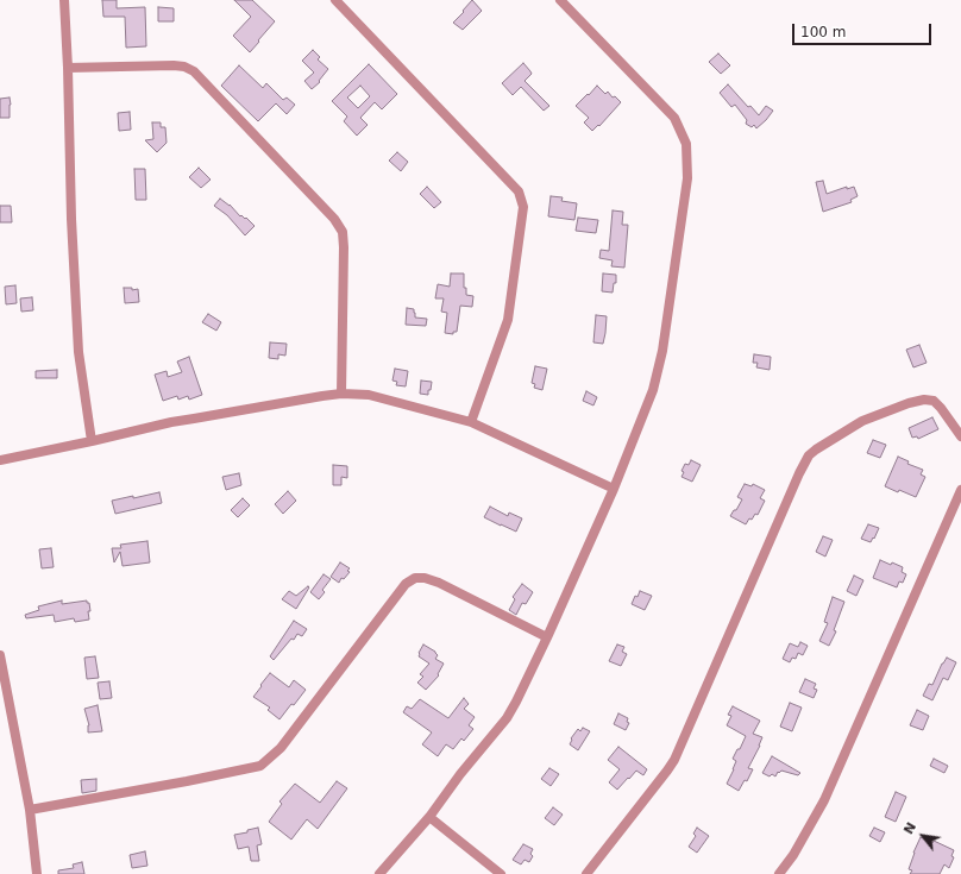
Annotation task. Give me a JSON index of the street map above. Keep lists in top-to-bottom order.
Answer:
{
  "scale_bar": "100 m",
  "north": "top left"
}
